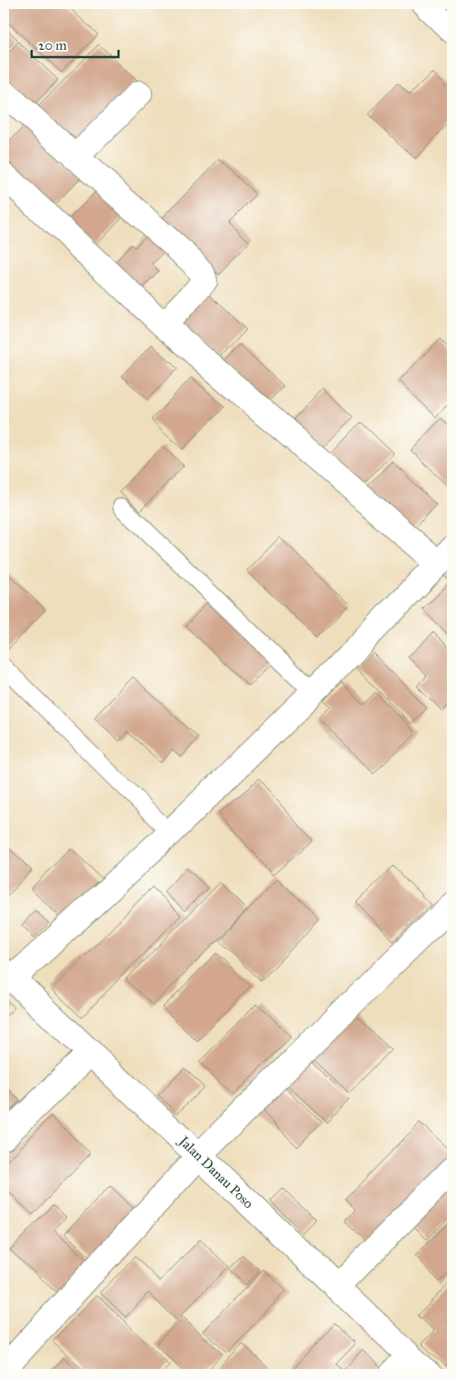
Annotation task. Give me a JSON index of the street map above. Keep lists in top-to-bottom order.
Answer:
{
  "streets": {
    "street": ["Jalan Danau Poso"]
  },
  "scale_bar": "20 m"
}
